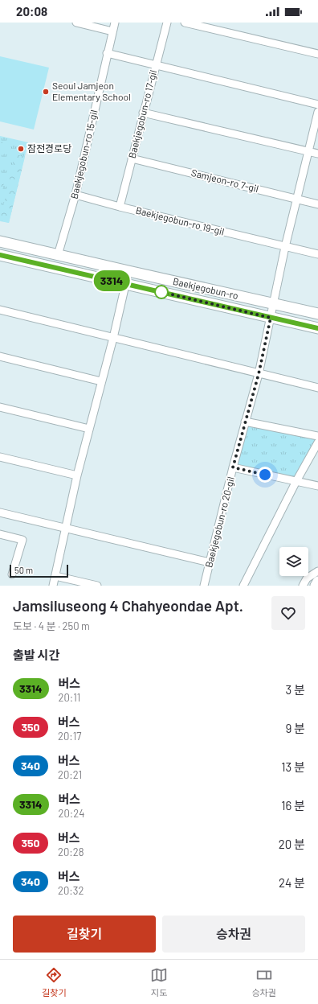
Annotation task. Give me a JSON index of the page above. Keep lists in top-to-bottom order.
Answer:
{
  "streets": {
    "main road": ["Baekjegobun-ro"],
    "street": [
      "Baekjegobun-ro 17-gil",
      "Baekjegobun-ro 15-gil",
      "Samjeon-ro 7-gil",
      "Baekjegobun-ro 19-gil",
      "Baekjegobun-ro 20-gil"
    ]
  },
  "crossings": [
    ["Baekjegobun-ro 17-gil", "Samjeon-ro 7-gil"],
    ["Baekjegobun-ro 17-gil", "Baekjegobun-ro 19-gil"],
    ["Baekjegobun-ro 15-gil", "Baekjegobun-ro 19-gil"],
    ["Baekjegobun-ro 15-gil", "Baekjegobun-ro"],
    ["Baekjegobun-ro", "Baekjegobun-ro 20-gil"]
  ],
  "places": ["Seoul Jamjeon Elementary School", "잠전경로당"],
  "lines": ["bus line 3314"],
  "scale_bar": "50 m",
  "page": {
    "status": "20:08",
    "on_map": "3314",
    "scale": "50 m",
    "heading": [
      ["Jamsiluseong 4 Chahyeondae Apt.", "도보 · 4 분 · 250 m"],
      "출발 시간"
    ],
    "list": [
      {
        "mark": "3314",
        "name": "버스",
        "note": "20:11",
        "value": "3 분"
      },
      {
        "mark": "350",
        "name": "버스",
        "note": "20:17",
        "value": "9 분"
      },
      {
        "mark": "340",
        "name": "버스",
        "note": "20:21",
        "value": "13 분"
      },
      {
        "mark": "3314",
        "name": "버스",
        "note": "20:24",
        "value": "16 분"
      },
      {
        "mark": "350",
        "name": "버스",
        "note": "20:28",
        "value": "20 분"
      },
      {
        "mark": "340",
        "name": "버스",
        "note": "20:32",
        "value": "24 분"
      }
    ],
    "buttons": ["길찾기", "승차권"],
    "tabs": ["길찾기", "지도", "승차권"]
  }
}
